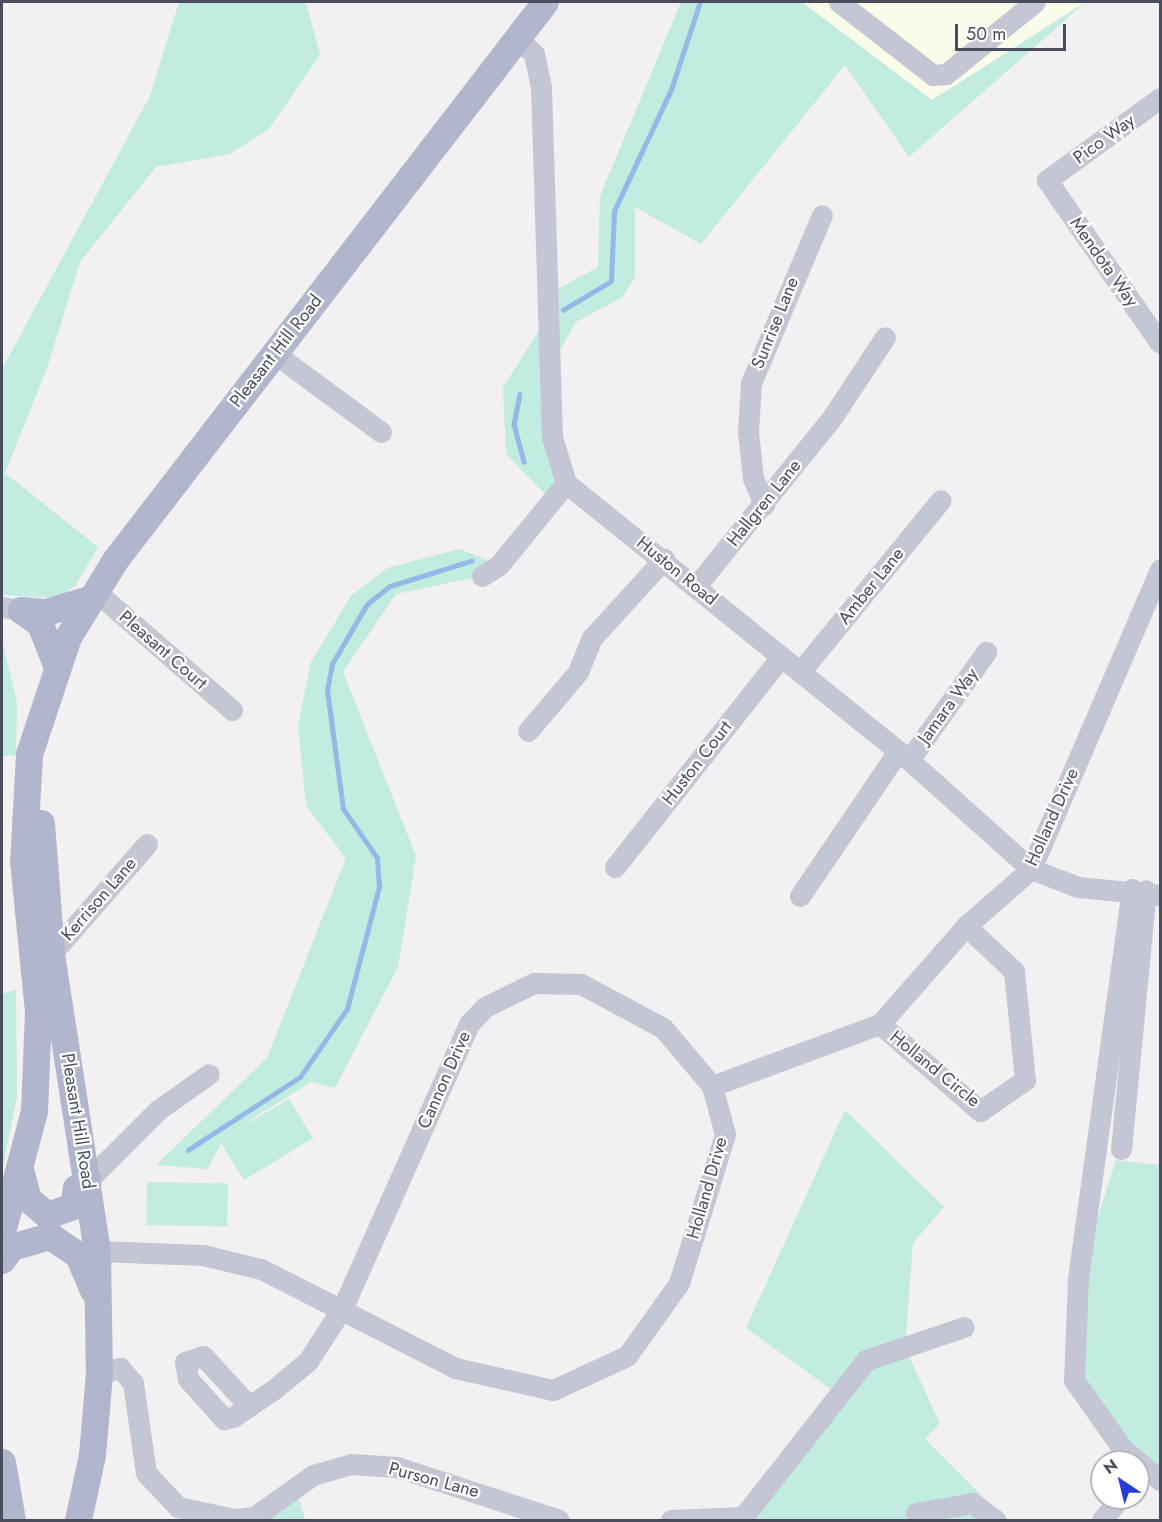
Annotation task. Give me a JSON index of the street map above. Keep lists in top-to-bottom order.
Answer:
{
  "streets": {
    "main road": ["Pleasant Hill Road"],
    "street": [
      "Pico Way",
      "Mendota Way",
      "Sunrise Lane",
      "Hallgren Lane",
      "Huston Road",
      "Amber Lane",
      "Pleasant Court",
      "Jamara Way",
      "Huston Court",
      "Holland Drive",
      "Kerrison Lane",
      "Holland Circle",
      "Cannon Drive",
      "Purson Lane"
    ]
  },
  "crossings": [
    ["Pico Way", "Mendota Way"],
    ["Sunrise Lane", "Hallgren Lane"],
    ["Pleasant Hill Road", "Pleasant Court"],
    ["Pleasant Hill Road", "Holland Drive"],
    ["Pleasant Hill Road", "Kerrison Lane"],
    ["Pleasant Hill Road", "Purson Lane"],
    ["Hallgren Lane", "Huston Road"],
    ["Huston Road", "Amber Lane"],
    ["Huston Road", "Jamara Way"],
    ["Huston Road", "Huston Court"],
    ["Huston Road", "Holland Drive"],
    ["Holland Drive", "Holland Circle"],
    ["Holland Drive", "Cannon Drive"]
  ],
  "scale_bar": "50 m",
  "north": "top left"
}
